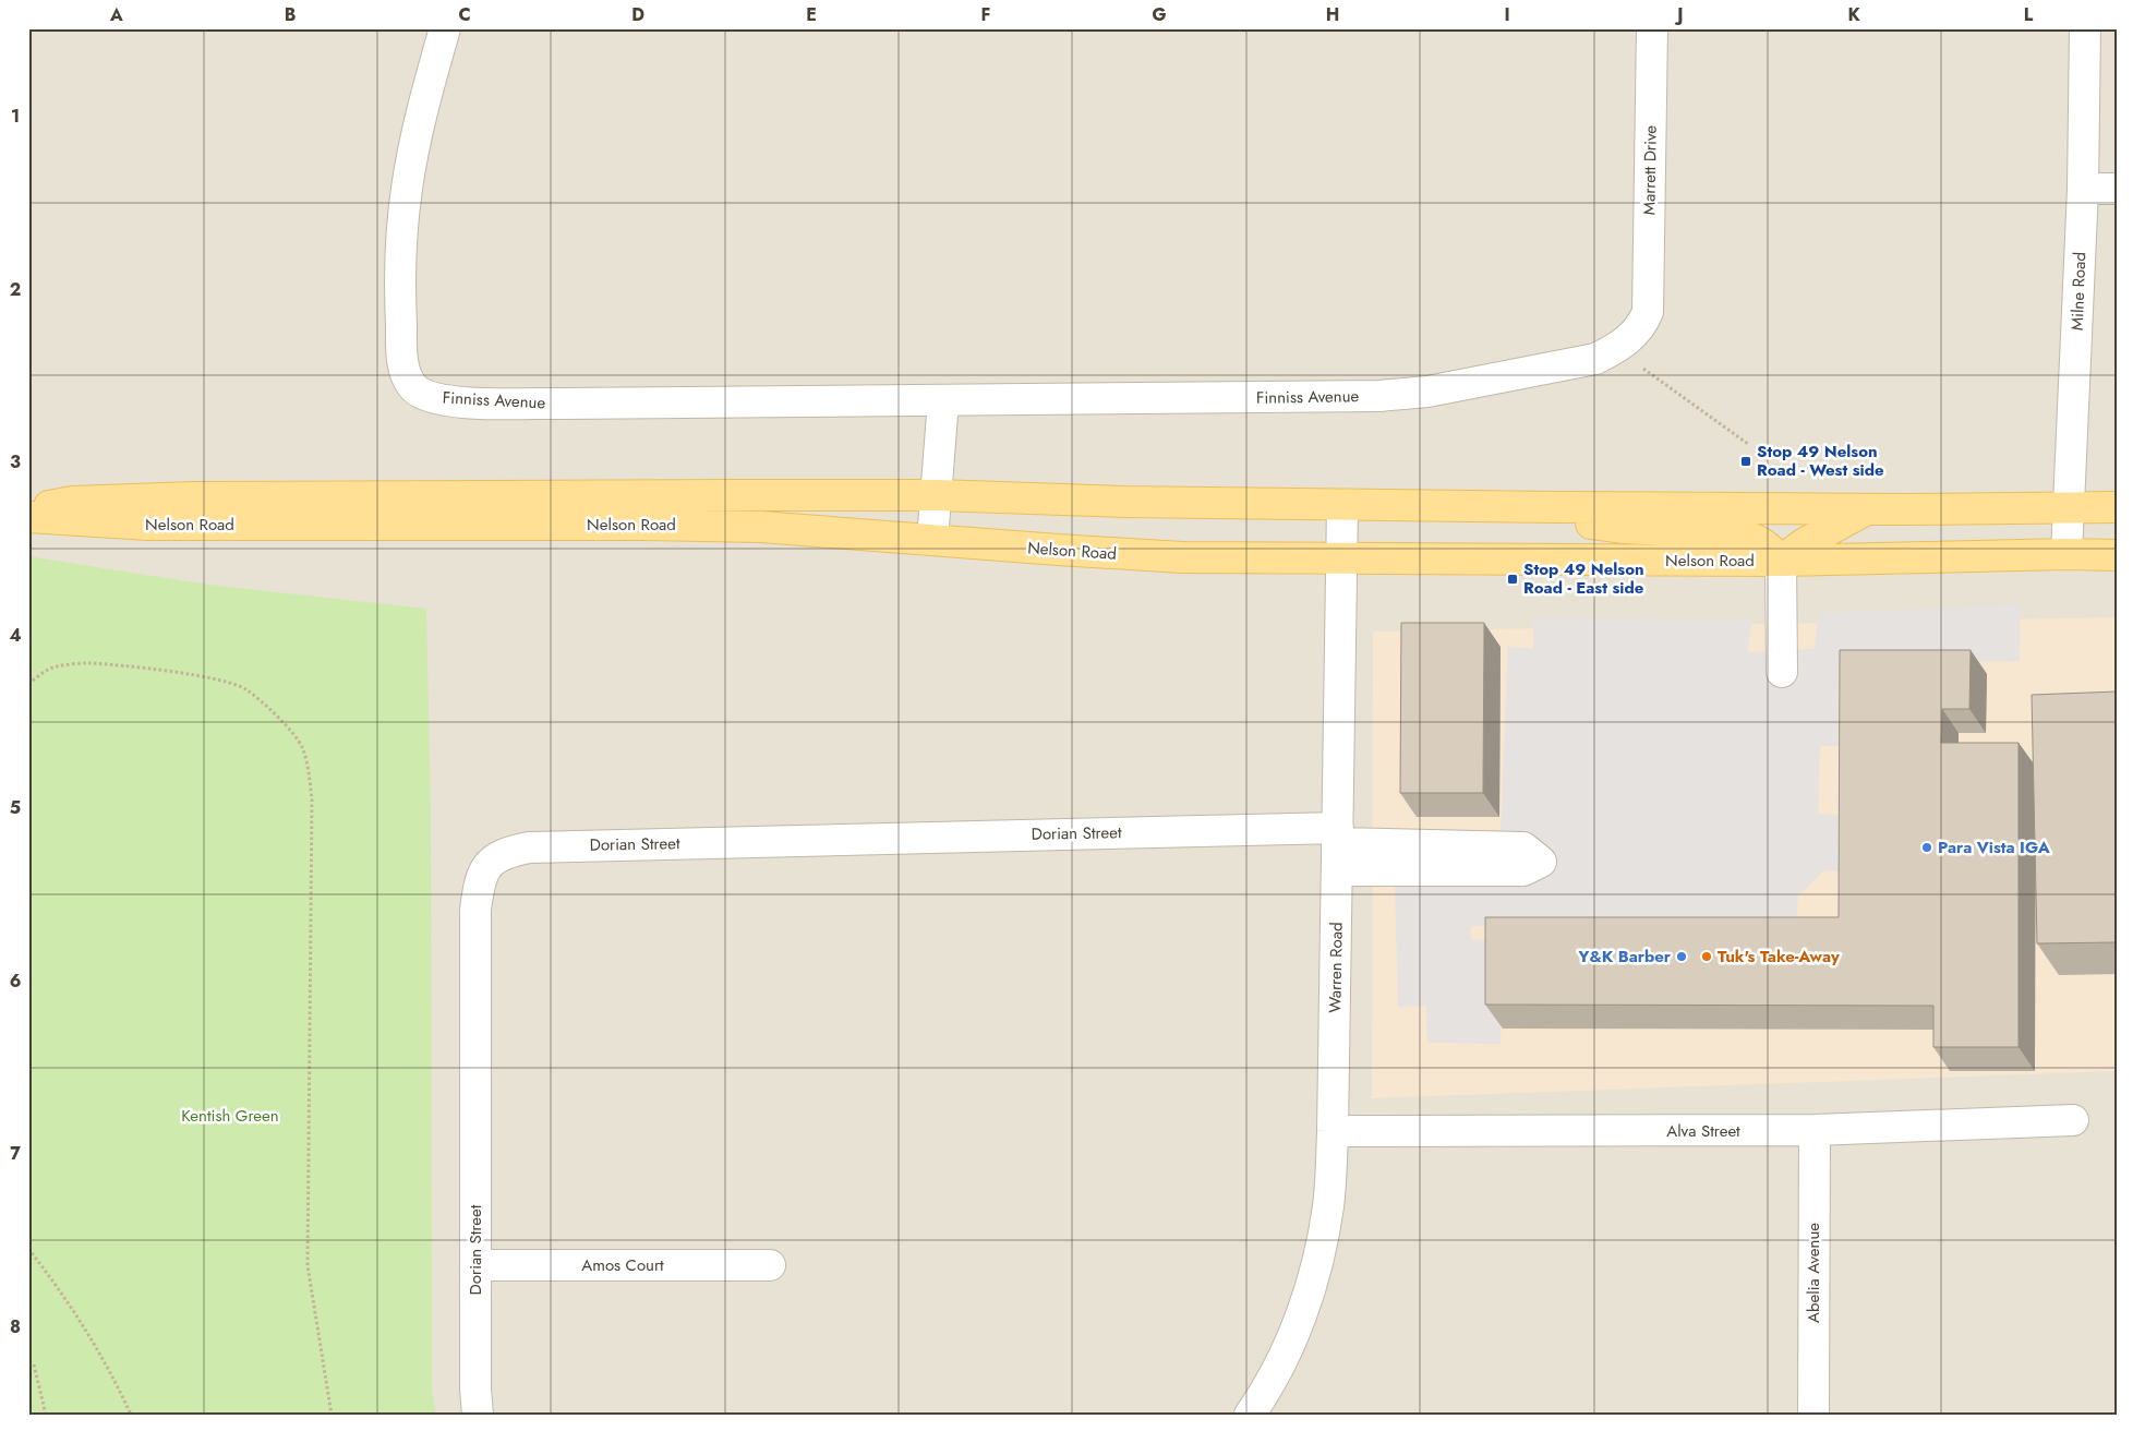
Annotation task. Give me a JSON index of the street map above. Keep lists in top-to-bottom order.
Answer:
{
  "streets": {
    "main road": ["Nelson Road"],
    "street": [
      "Marrett Drive",
      "Milne Road",
      "Finniss Avenue",
      "Dorian Street",
      "Warren Road",
      "Alva Street",
      "Amos Court",
      "Abelia Avenue"
    ]
  },
  "crossings": [
    ["Marrett Drive", "Finniss Avenue"],
    ["Milne Road", "Nelson Road"],
    ["Nelson Road", "Warren Road"],
    ["Dorian Street", "Warren Road"],
    ["Dorian Street", "Amos Court"],
    ["Warren Road", "Alva Street"],
    ["Alva Street", "Abelia Avenue"]
  ],
  "parks": ["Kentish Green"],
  "places": {
    "transit": ["Stop 49 Nelson Road - West side", "Stop 49 Nelson Road - East side"],
    "other": ["Para Vista IGA", "Y&K Barber", "Tuk's Take-Away"]
  },
  "grid": {
    "columns": [
      "A",
      "B",
      "C",
      "D",
      "E",
      "F",
      "G",
      "H",
      "I",
      "J",
      "K",
      "L"
    ],
    "rows": [
      "1",
      "2",
      "3",
      "4",
      "5",
      "6",
      "7",
      "8"
    ]
  }
}
